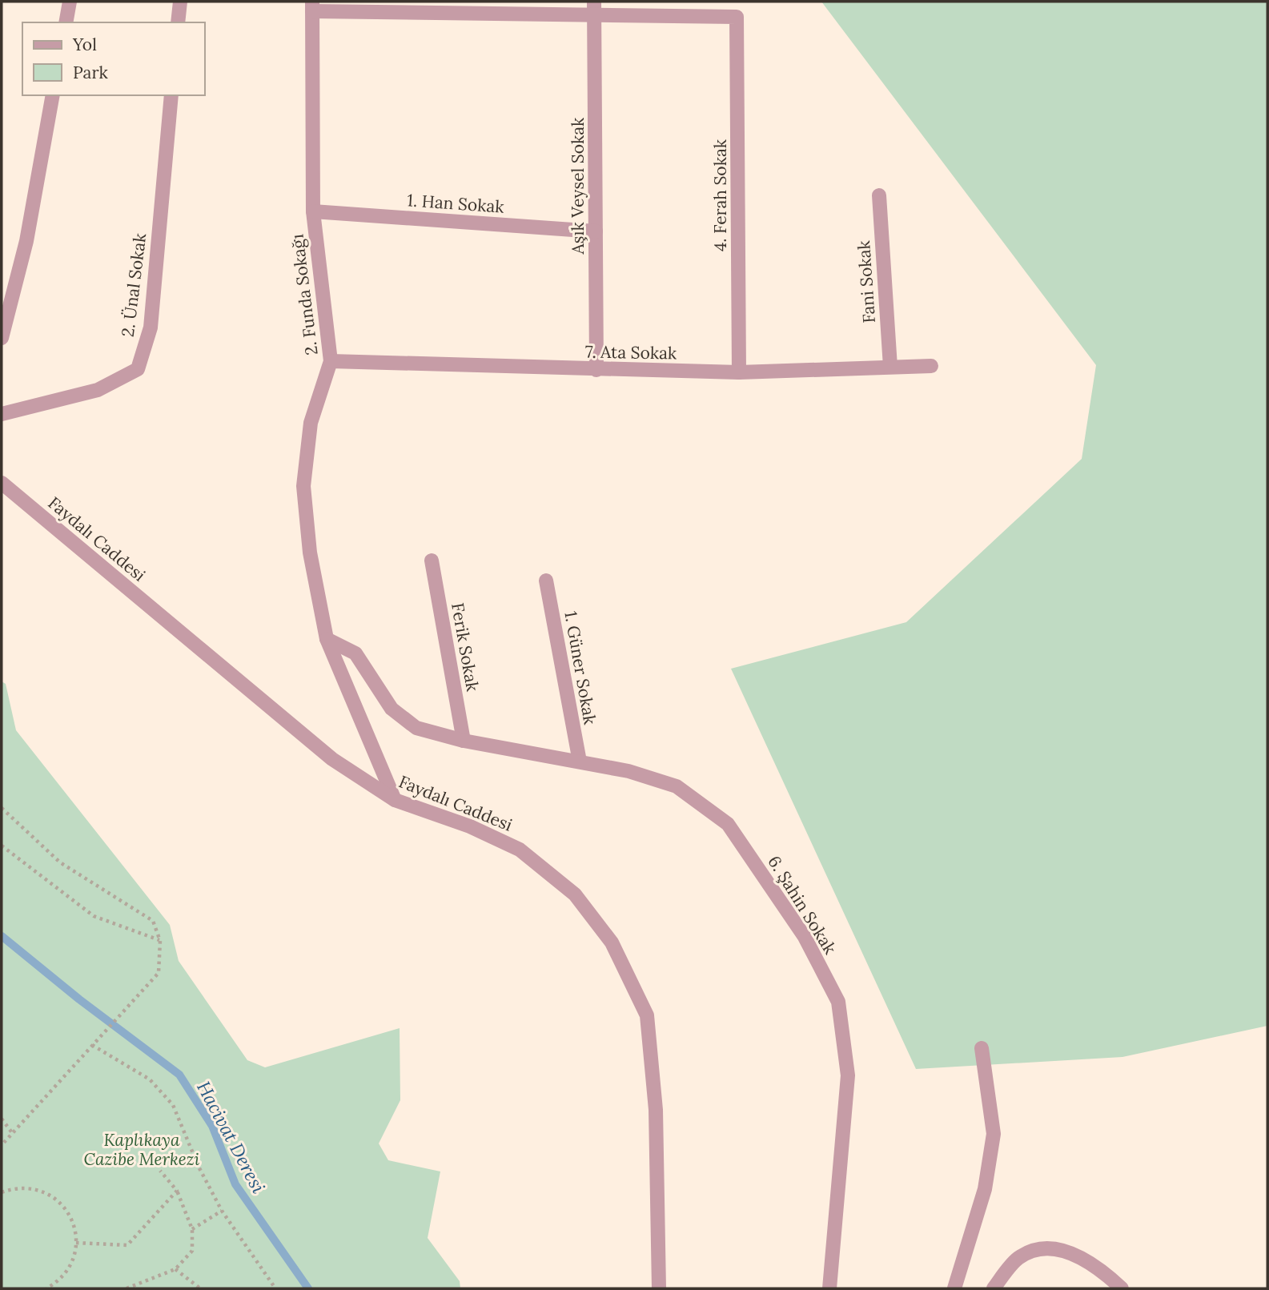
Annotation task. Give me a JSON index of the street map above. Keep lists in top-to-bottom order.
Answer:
{
  "streets": {
    "street": [
      "Aşık Veysel Sokak",
      "4. Ferah Sokak",
      "1. Han Sokak",
      "Fani Sokak",
      "2. Ünal Sokak",
      "2. Funda Sokağı",
      "7. Ata Sokak",
      "Faydalı Caddesi",
      "Ferik Sokak",
      "1. Güner Sokak",
      "6. Şahin Sokak"
    ]
  },
  "crossings": [
    ["Aşık Veysel Sokak", "4. Ferah Sokak"],
    ["Aşık Veysel Sokak", "1. Han Sokak"],
    ["Aşık Veysel Sokak", "7. Ata Sokak"],
    ["4. Ferah Sokak", "7. Ata Sokak"],
    ["1. Han Sokak", "2. Funda Sokağı"],
    ["Fani Sokak", "7. Ata Sokak"],
    ["2. Funda Sokağı", "7. Ata Sokak"],
    ["2. Funda Sokağı", "Faydalı Caddesi"],
    ["2. Funda Sokağı", "6. Şahin Sokak"],
    ["Ferik Sokak", "6. Şahin Sokak"],
    ["1. Güner Sokak", "6. Şahin Sokak"]
  ],
  "water": ["Hacivat Deresi"],
  "parks": ["Kaplıkaya Cazibe Merkezi"],
  "legend": ["Yol", "Park"]
}
